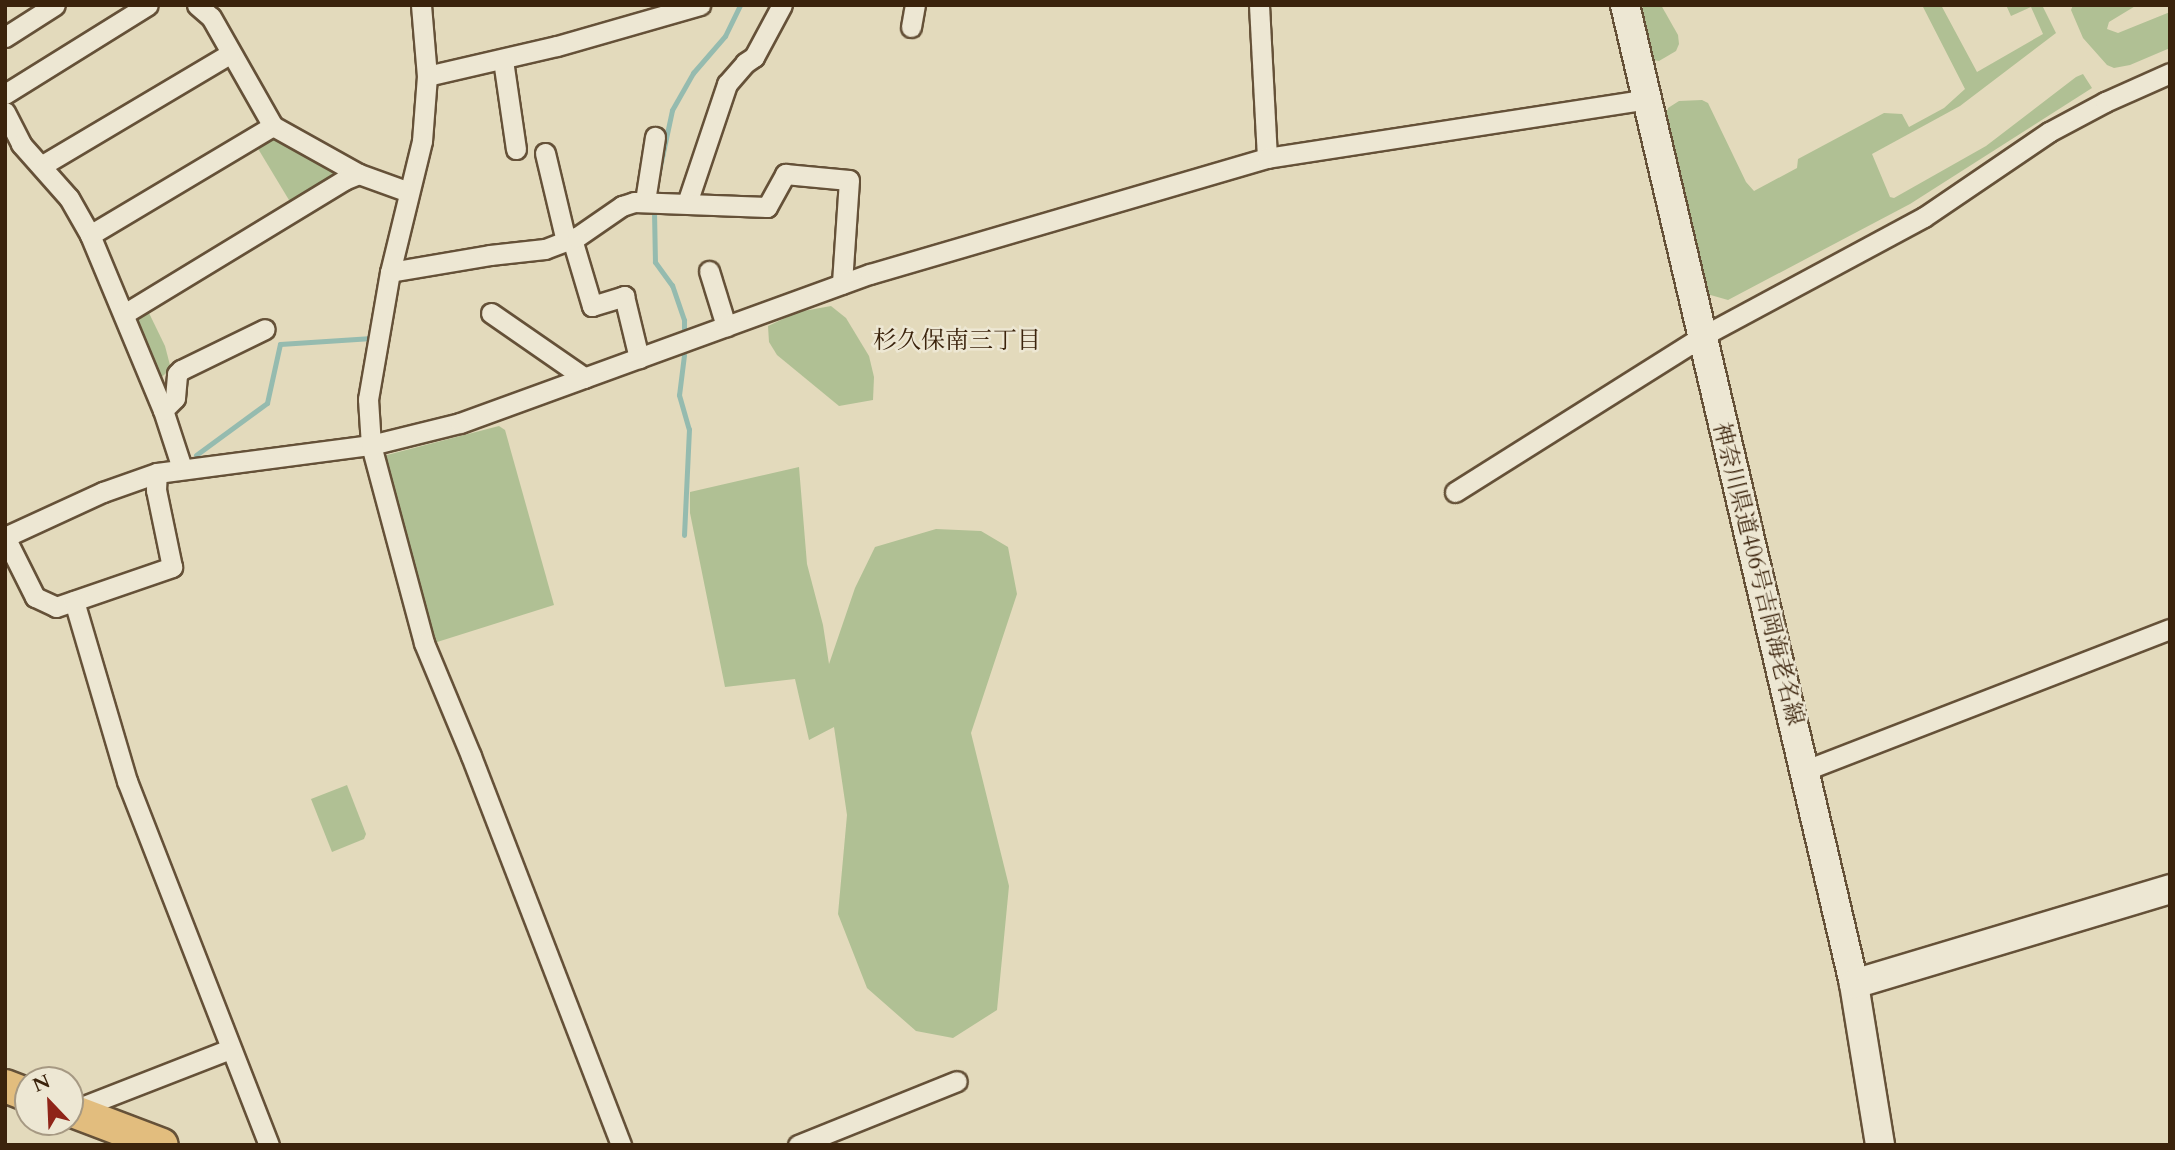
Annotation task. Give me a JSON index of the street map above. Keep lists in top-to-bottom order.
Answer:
{
  "streets": {
    "main road": ["神奈川県道406号吉岡海老名線"]
  },
  "districts": ["杉久保南三丁目"],
  "north": "top left"
}
